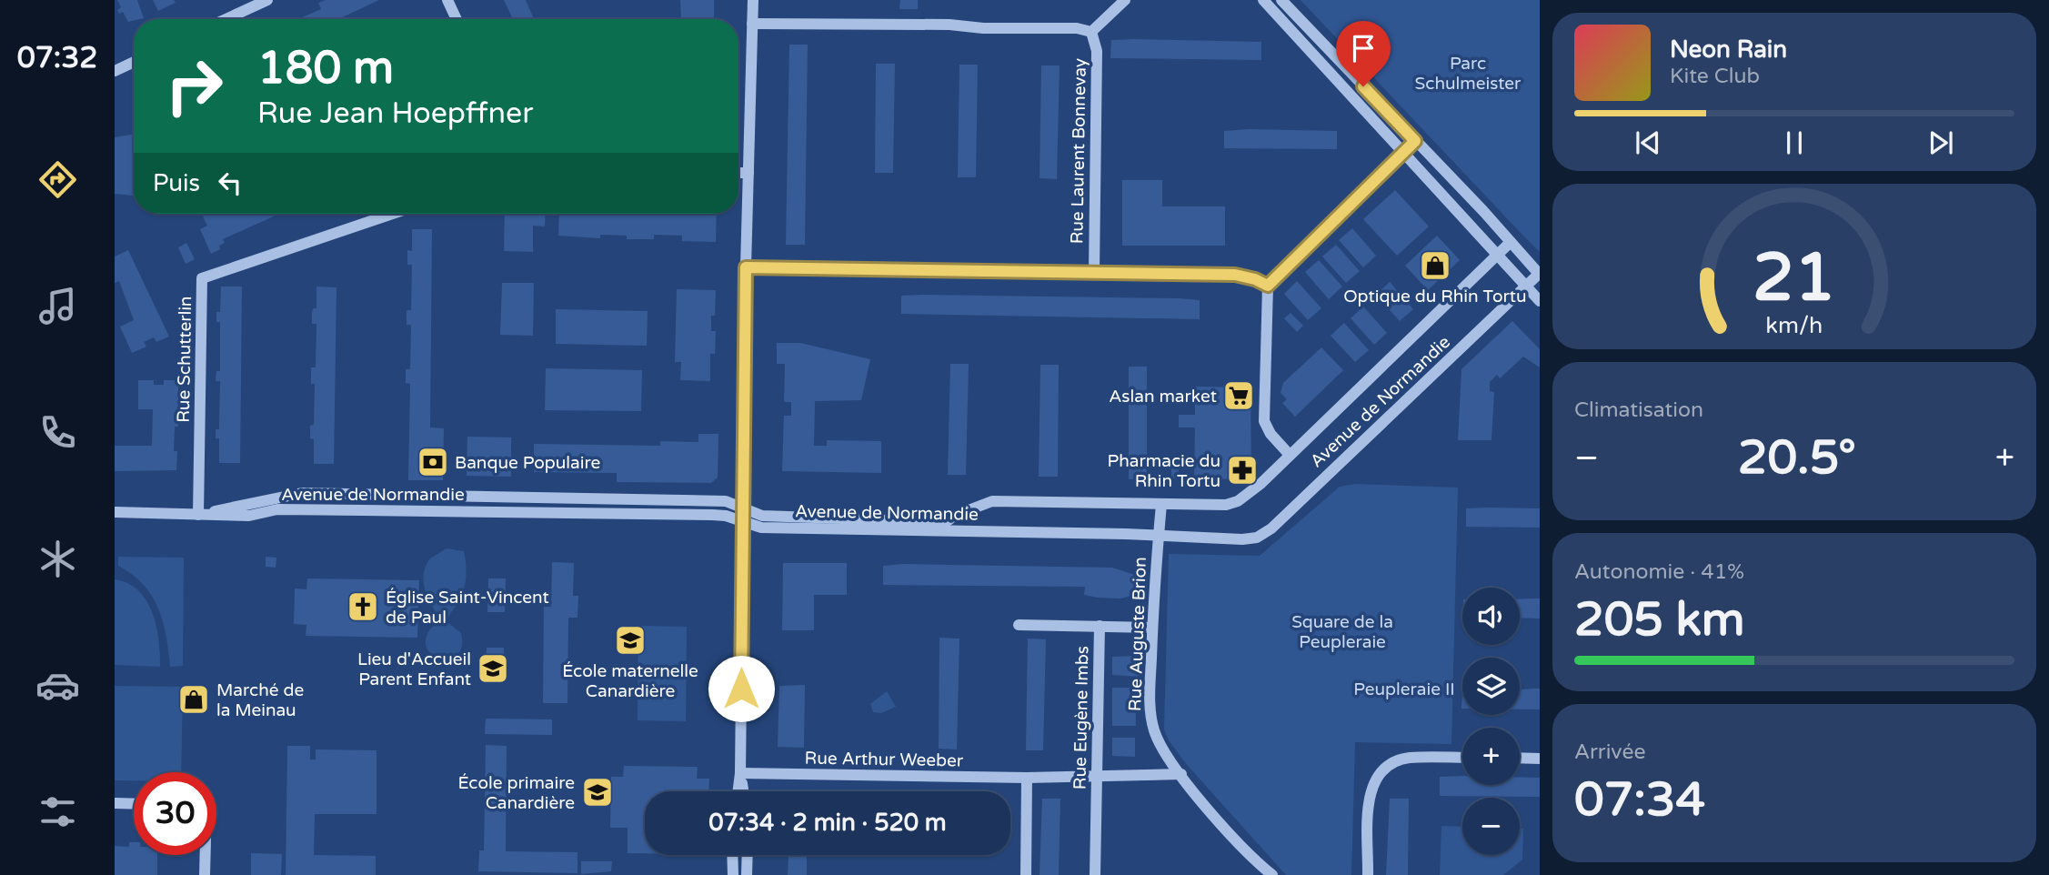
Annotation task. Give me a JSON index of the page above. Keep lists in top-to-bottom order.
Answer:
{
  "streets": {
    "street": [
      "Rue Laurent Bonnevay",
      "Rue Schutterlin",
      "Avenue de Normandie",
      "Rue Auguste Brion",
      "Rue Eugène Imbs",
      "Rue Arthur Weeber"
    ]
  },
  "crossings": [
    ["Rue Schutterlin", "Avenue de Normandie"],
    ["Avenue de Normandie", "Rue Auguste Brion"],
    ["Rue Auguste Brion", "Rue Eugène Imbs"],
    ["Rue Auguste Brion", "Rue Arthur Weeber"],
    ["Rue Eugène Imbs", "Rue Arthur Weeber"]
  ],
  "parks": ["Parc Schulmeister", "Square de la Peupleraie", "Peupleraie II"],
  "places": {
    "shop": ["Optique du Rhin Tortu", "Marché de la Meinau"],
    "supermarket": ["Aslan market"],
    "bank": ["Banque Populaire"],
    "pharmacy": ["Pharmacie du Rhin Tortu"],
    "church": ["Église Saint-Vincent de Paul"],
    "school or university": ["École maternelle Canardière", "Lieu d'Accueil Parent Enfant", "École primaire Canardière"]
  },
  "page": {
    "tabs": "07:32",
    "turn": ["180 m", "Rue Jean Hoepffner"],
    "song": ["Neon Rain", "Kite Club"],
    "then": "Puis",
    "tile": [
      "Climatisation",
      ["Autonomie · 41%", "205 km"],
      ["Arrivée", "07:34"]
    ],
    "heat": ["−", "20.5°", "+"],
    "map_buttons": ["+", "−"],
    "limit": "30",
    "trip": "07:34 · 2 min · 520 m",
    "gauge": ["21", "km/h"]
  }
}
